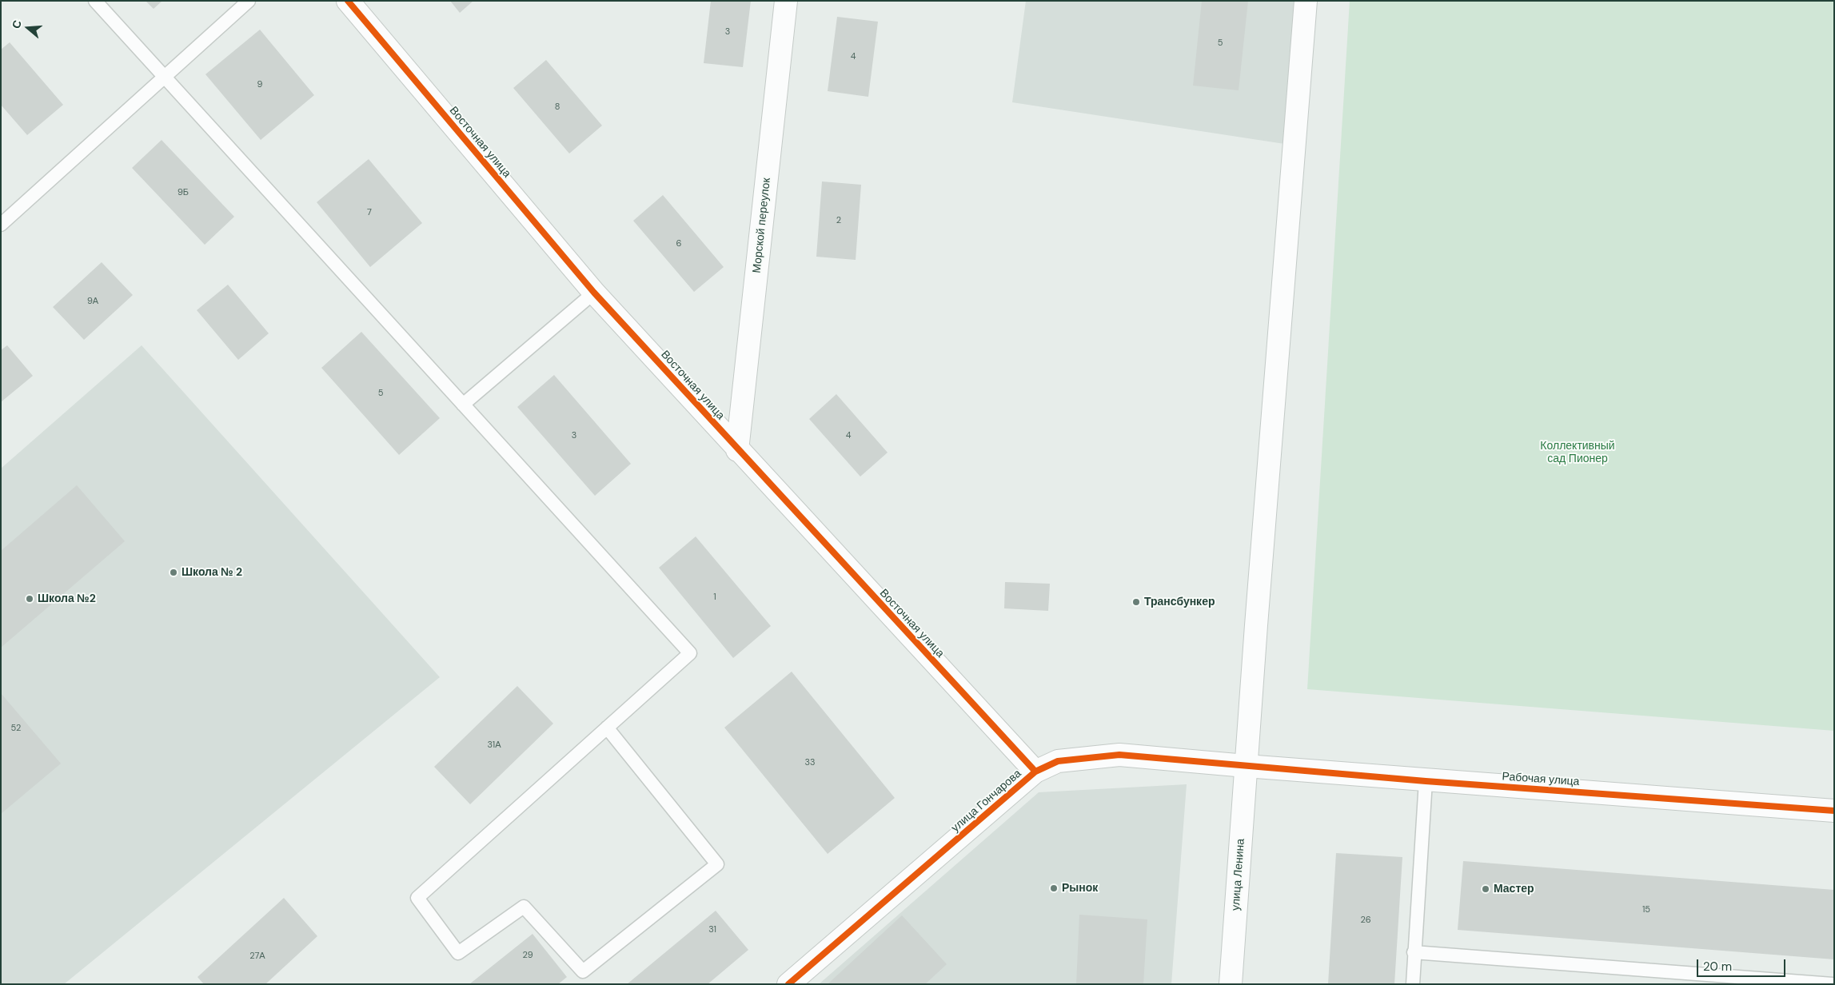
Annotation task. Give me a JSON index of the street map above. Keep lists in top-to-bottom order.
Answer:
{
  "streets": {
    "street": [
      "Восточная улица",
      "Морской переулок",
      "Рабочая улица",
      "улица Гончарова",
      "улица Ленина"
    ]
  },
  "crossings": [
    ["Восточная улица", "Морской переулок"],
    ["Восточная улица", "улица Гончарова"],
    ["Рабочая улица", "улица Гончарова"],
    ["Рабочая улица", "улица Ленина"],
    ["улица Гончарова", "улица Ленина"]
  ],
  "parks": ["Коллективный сад Пионер"],
  "places": [
    "Школа № 2",
    "Школа №2",
    "Трансбункер",
    "Рынок",
    "Мастер"
  ],
  "house_numbers": [
    "3",
    "5",
    "4",
    "9",
    "8",
    "9Б",
    "7",
    "2",
    "6",
    "9А",
    "5",
    "3",
    "4",
    "1",
    "52",
    "31А",
    "33",
    "15",
    "26",
    "31",
    "29",
    "27А"
  ],
  "scale_bar": "20 m",
  "north": "left"
}
